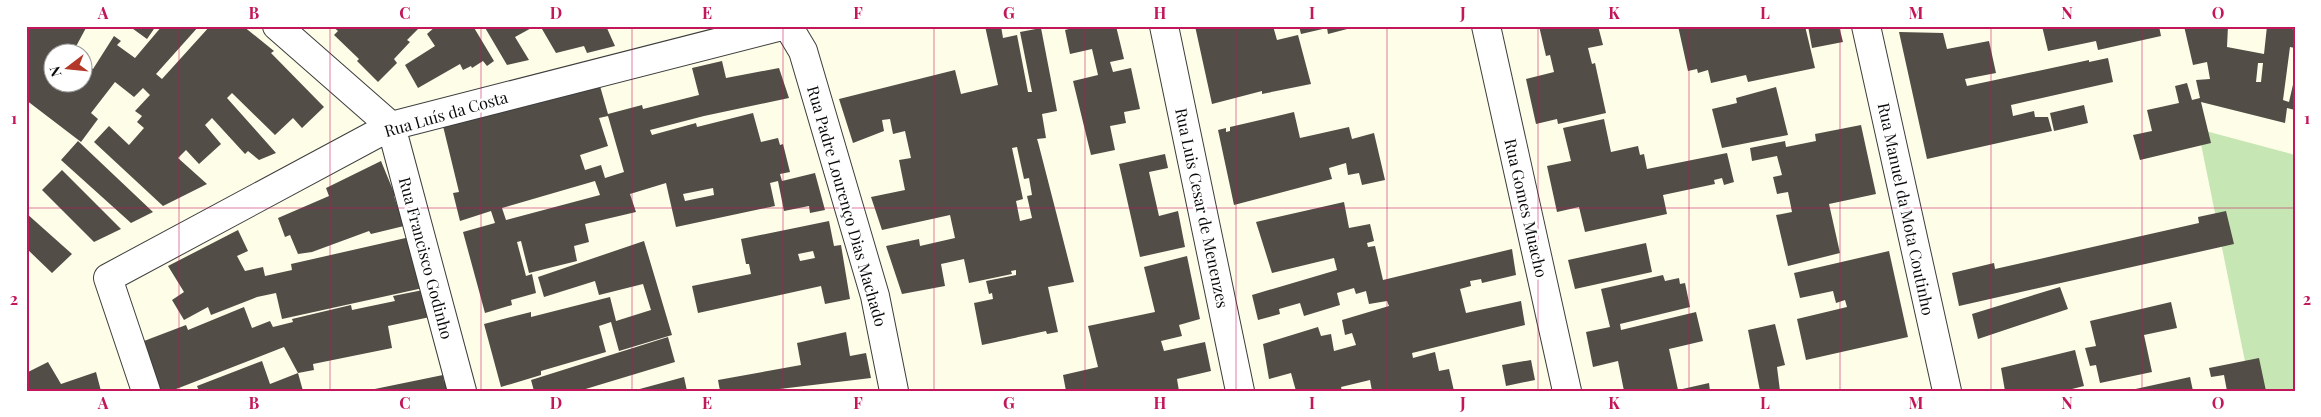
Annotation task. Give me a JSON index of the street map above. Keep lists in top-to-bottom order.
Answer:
{
  "streets": {
    "street": [
      "Rua Luís da Costa",
      "Rua Padre Lourenço Dias Machado",
      "Rua Luis Cesar de Menenzes",
      "Rua Gomes Muacho",
      "Rua Manuel da Mota Coutinho",
      "Rua Francisco Godinho"
    ]
  },
  "crossings": [
    ["Rua Luís da Costa", "Rua Francisco Godinho"]
  ],
  "north": "left",
  "grid": {
    "columns": [
      "A",
      "B",
      "C",
      "D",
      "E",
      "F",
      "G",
      "H",
      "I",
      "J",
      "K",
      "L",
      "M",
      "N",
      "O"
    ],
    "rows": ["1", "2"]
  }
}
